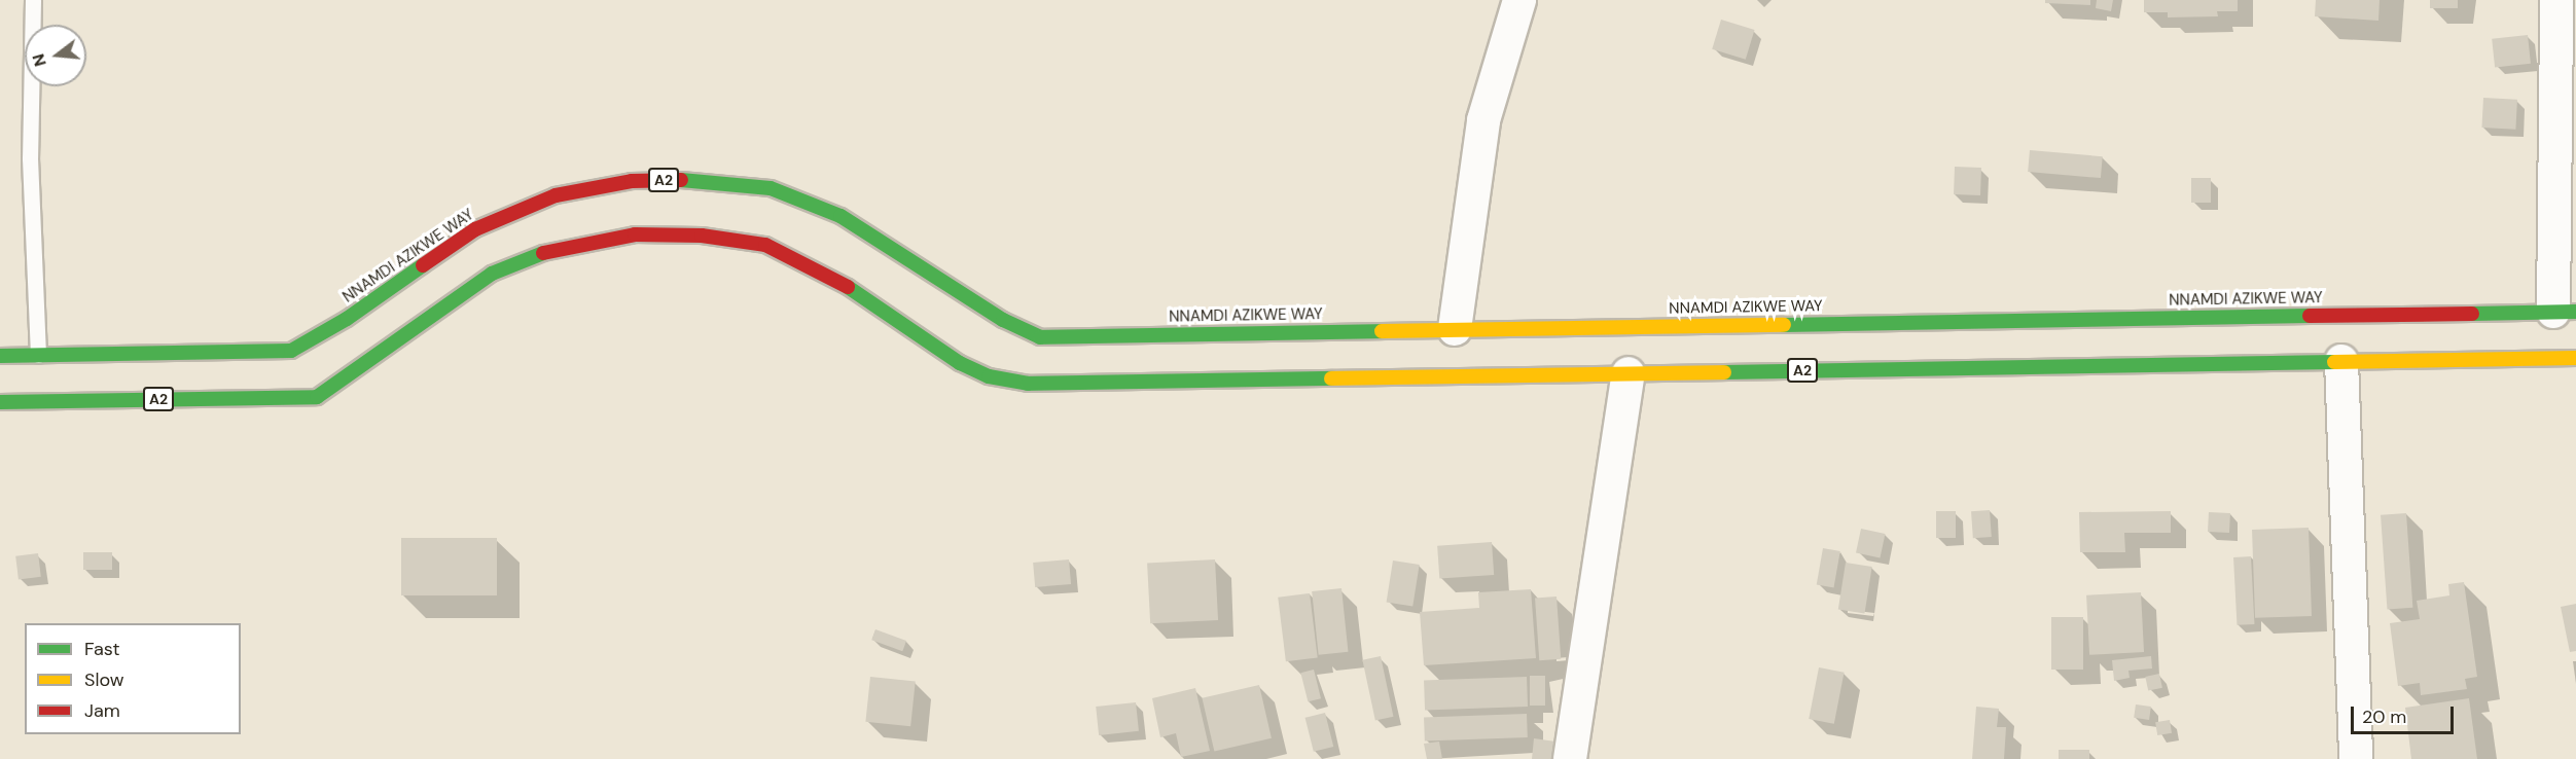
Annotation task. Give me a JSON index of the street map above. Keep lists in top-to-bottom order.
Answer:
{
  "streets": {
    "highway": ["A2", "NNAMDI AZIKWE WAY"]
  },
  "legend": ["Fast", "Slow", "Jam"],
  "scale_bar": "20 m",
  "north": "left"
}
